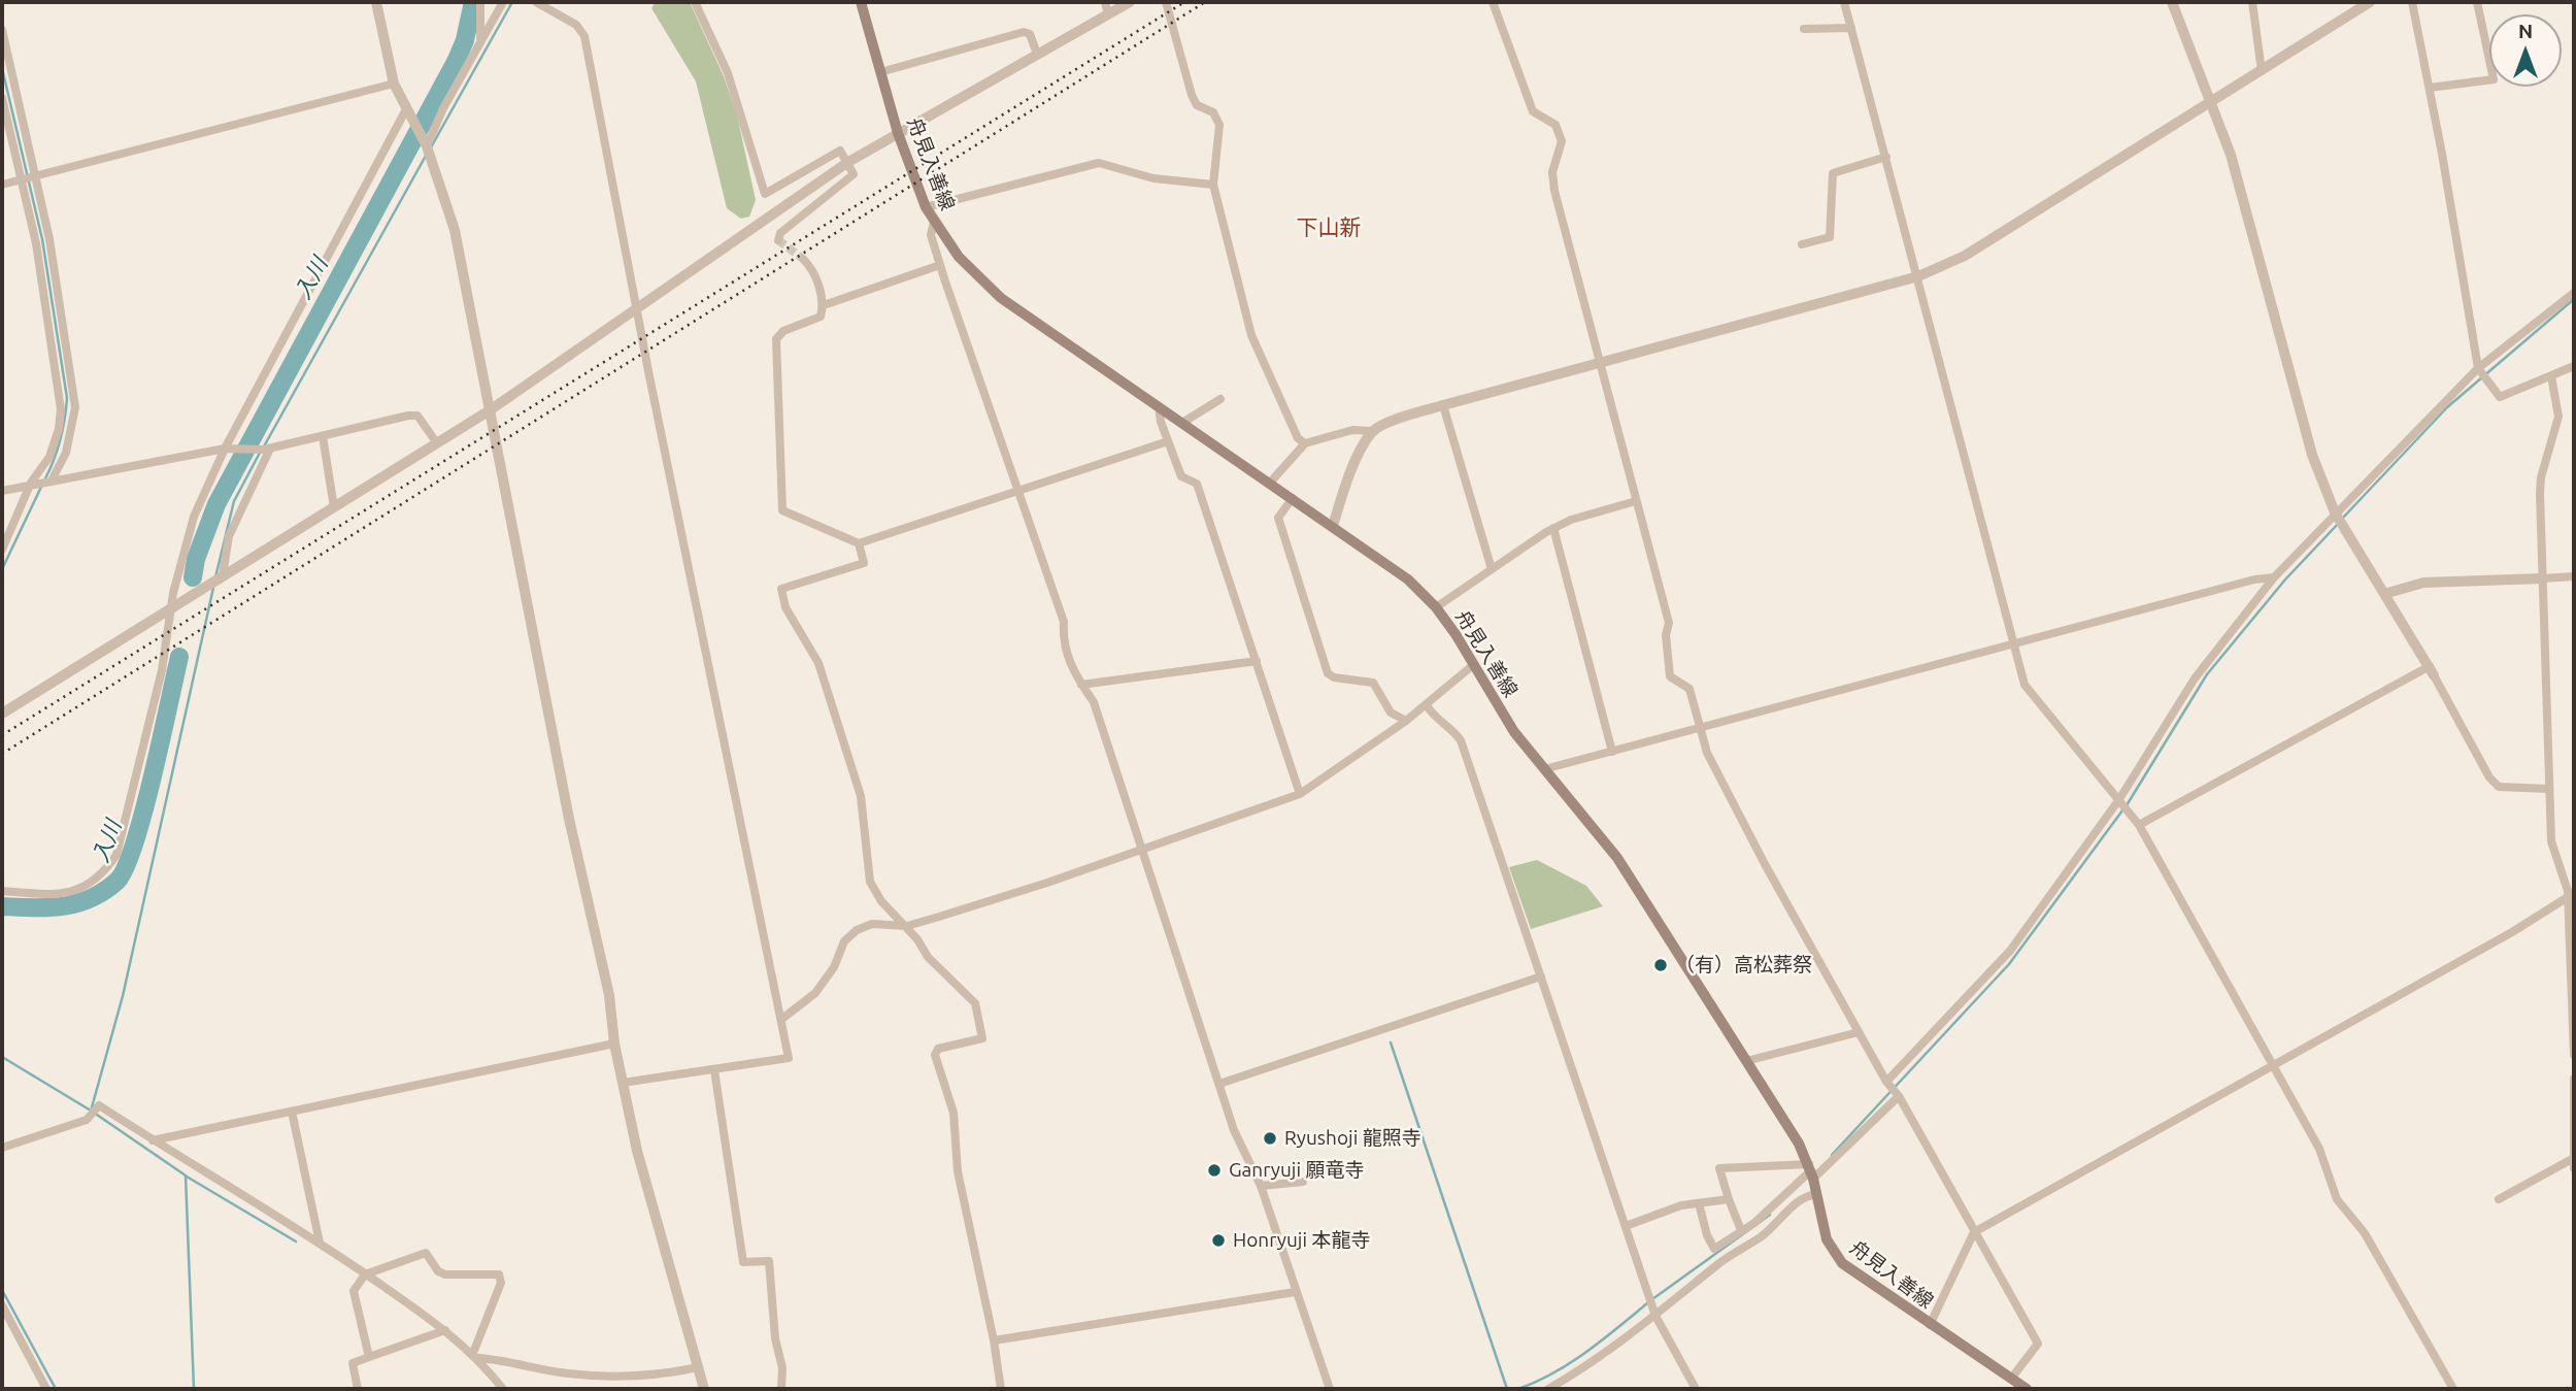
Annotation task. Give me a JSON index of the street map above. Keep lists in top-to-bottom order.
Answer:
{
  "streets": {
    "main road": ["舟見入善線"]
  },
  "districts": ["下山新"],
  "water": ["入川"],
  "places": [
    "（有）高松葬祭",
    "Ryushoji 龍照寺",
    "Ganryuji 願竜寺",
    "Honryuji 本龍寺"
  ],
  "north": "top"
}
